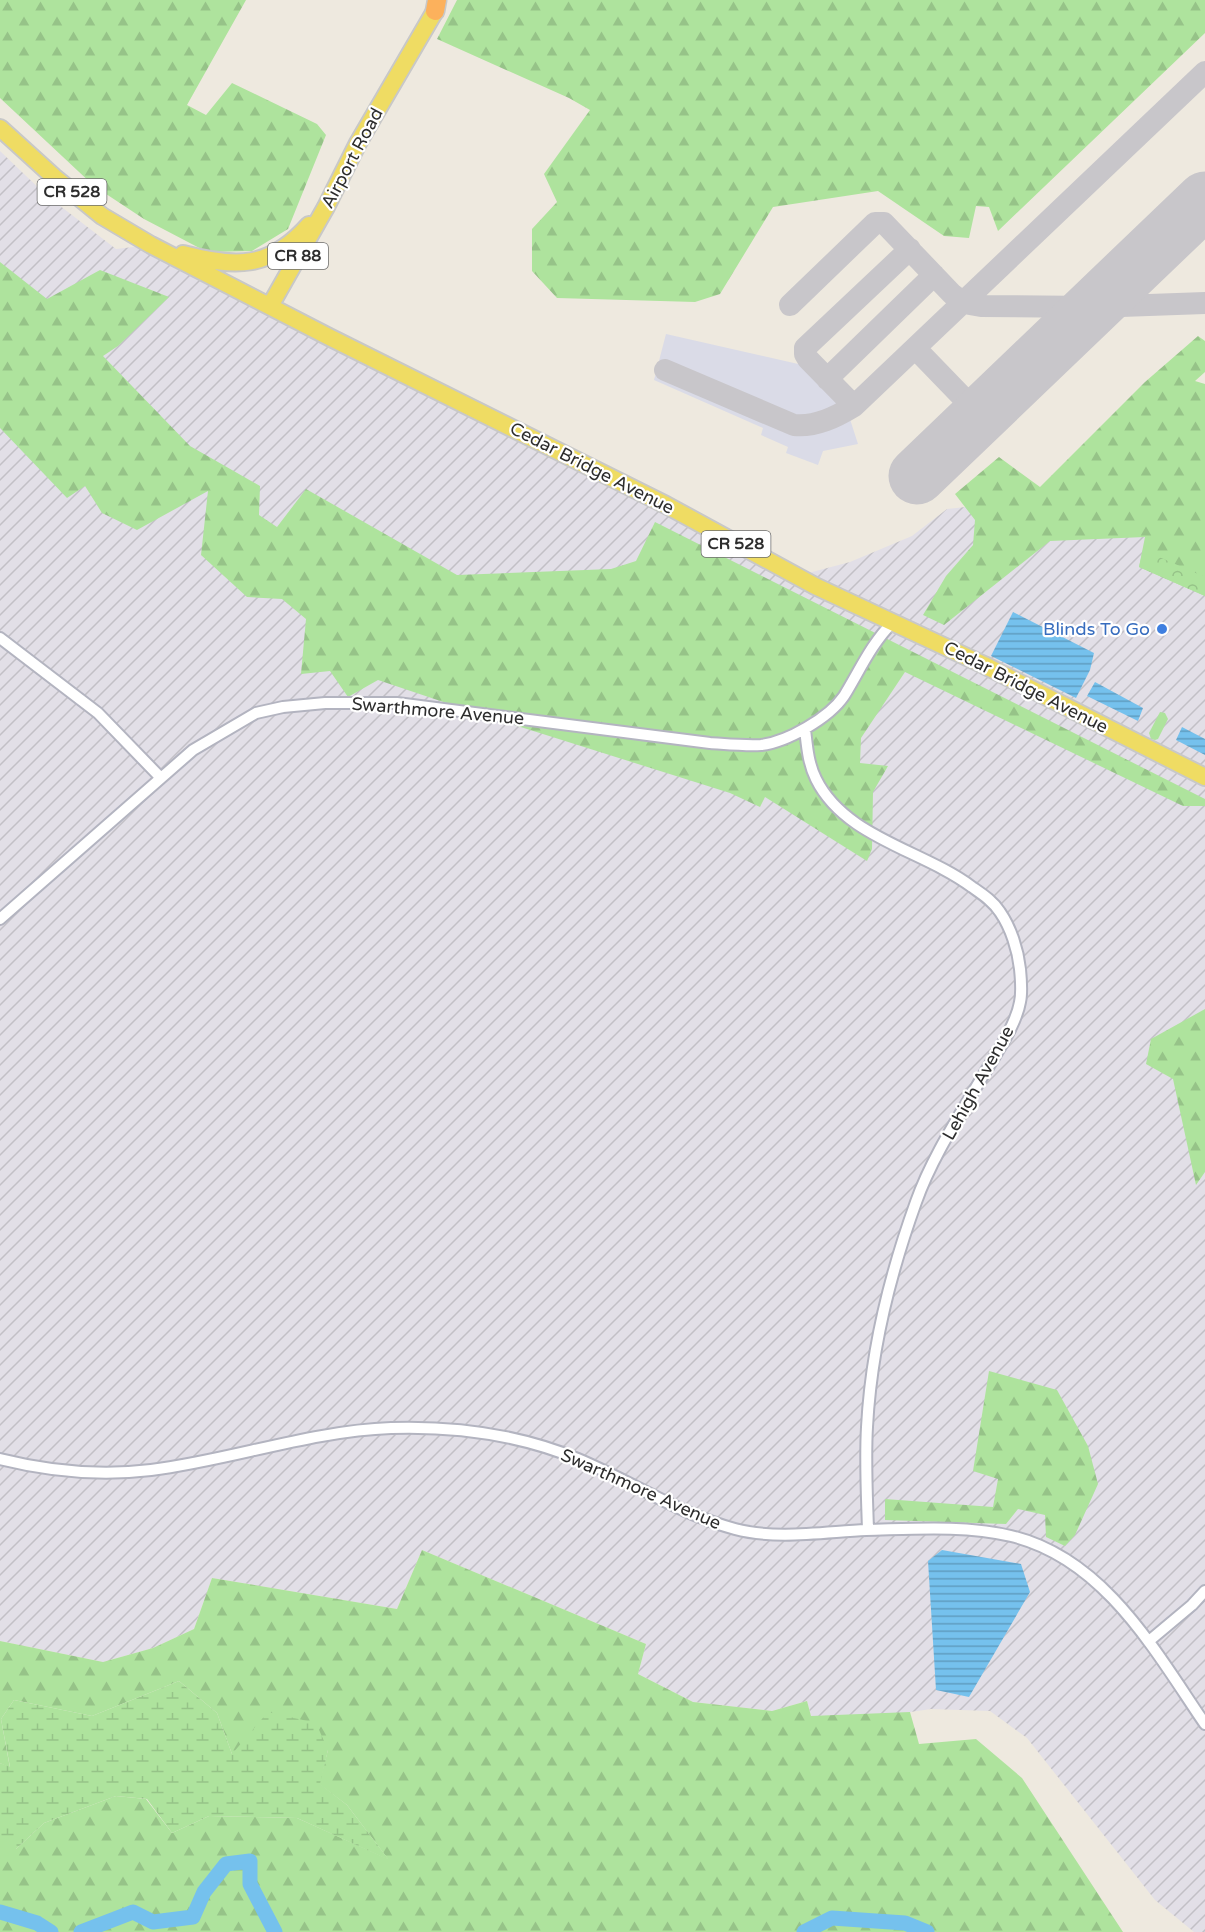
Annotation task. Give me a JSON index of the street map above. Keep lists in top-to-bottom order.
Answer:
{
  "streets": {
    "main road": [
      "Airport Road",
      "CR 528",
      "CR 88",
      "Cedar Bridge Avenue"
    ],
    "street": ["Swarthmore Avenue", "Lehigh Avenue"]
  },
  "crossings": [
    ["Airport Road", "Cedar Bridge Avenue"],
    ["Cedar Bridge Avenue", "Swarthmore Avenue"],
    ["Swarthmore Avenue", "Lehigh Avenue"]
  ],
  "places": ["Blinds To Go"]
}
